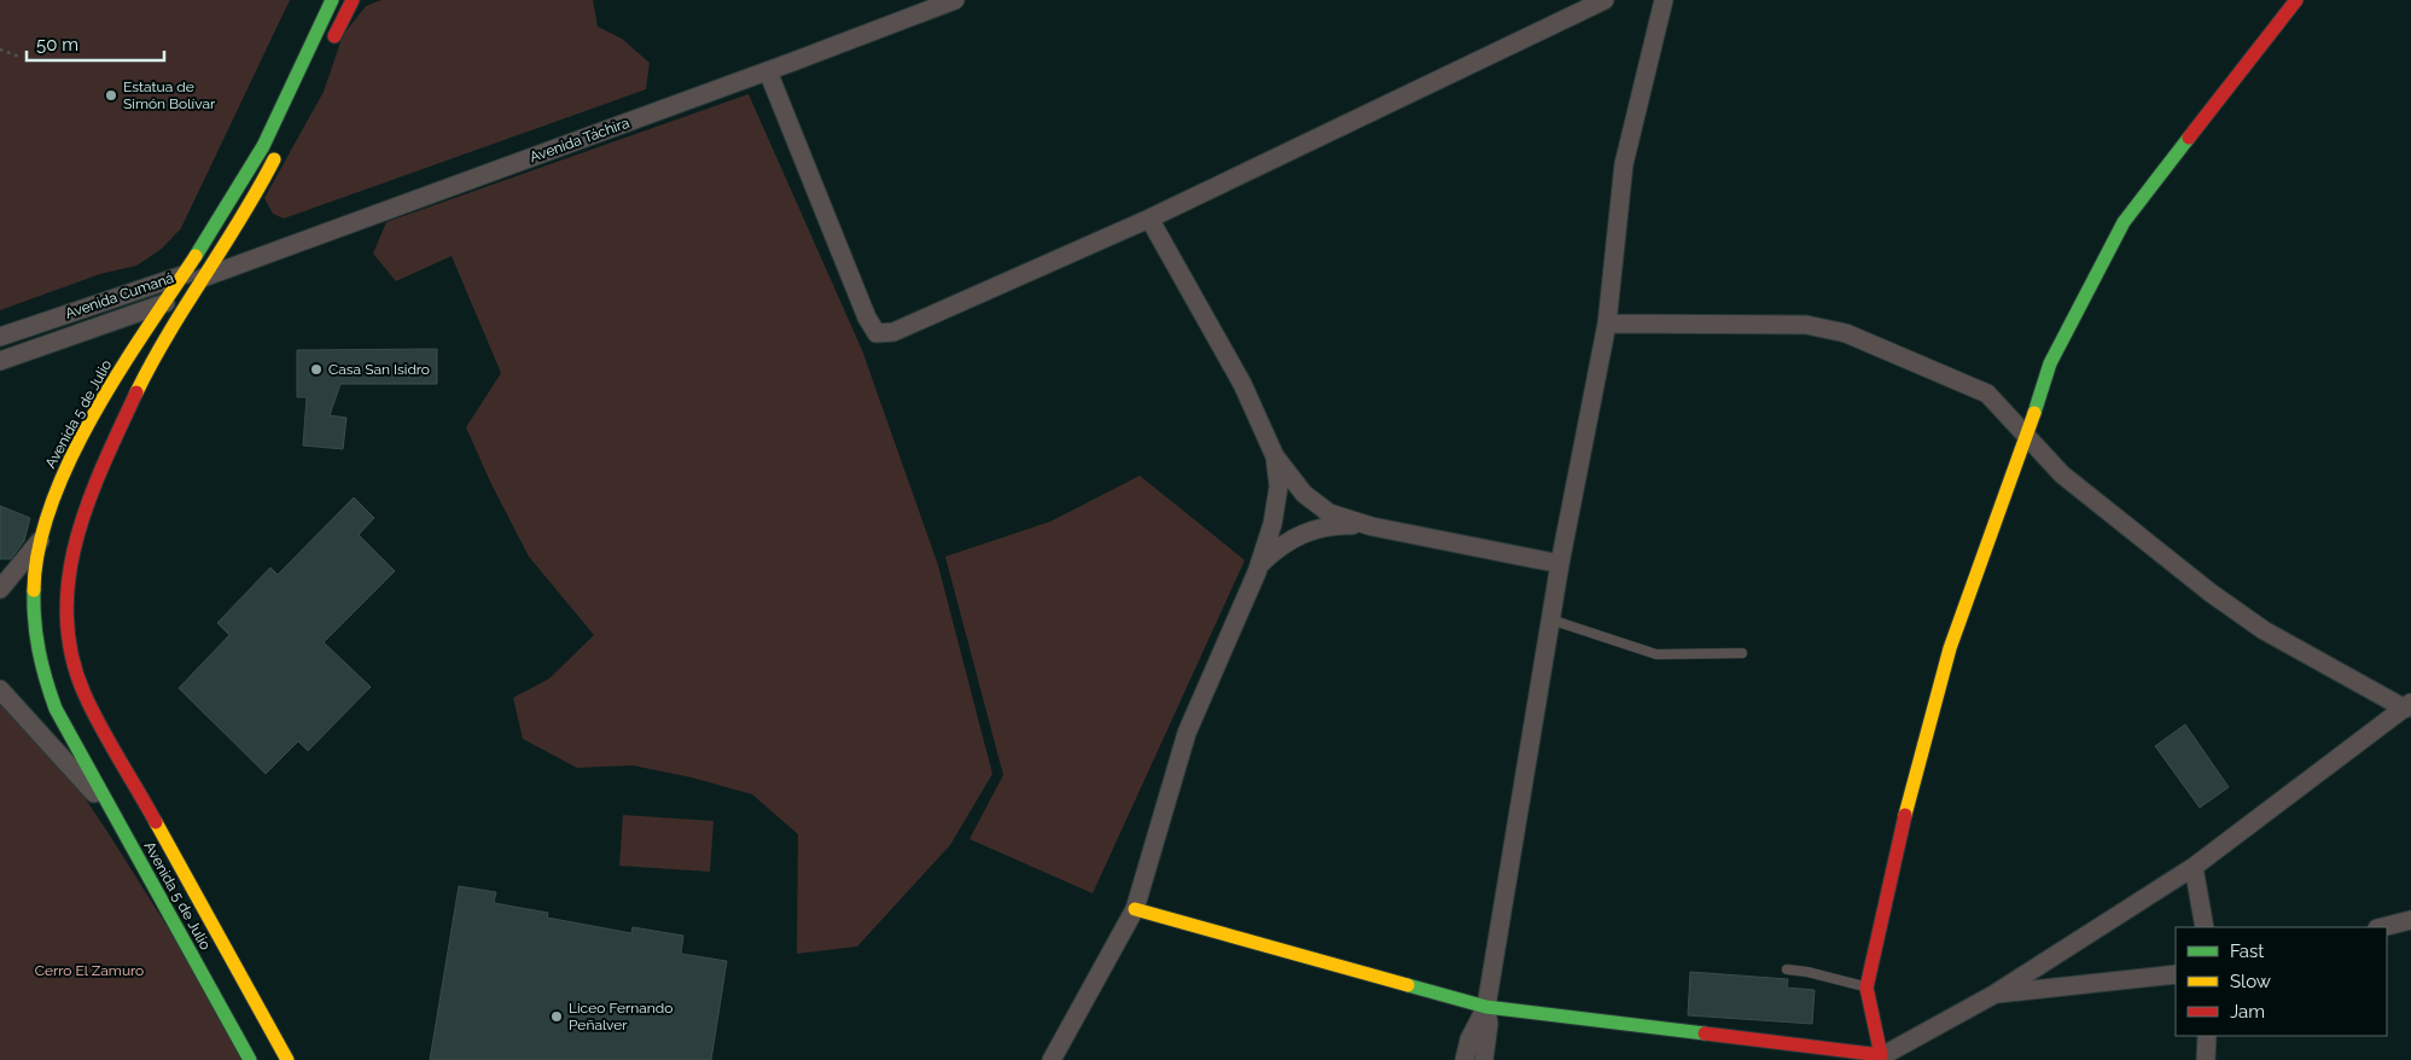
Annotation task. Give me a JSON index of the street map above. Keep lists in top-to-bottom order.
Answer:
{
  "streets": {
    "street": ["Avenida Táchira", "Avenida Cumaná", "Avenida 5 de Julio"]
  },
  "crossings": [
    ["Avenida Táchira", "Avenida Cumaná"],
    ["Avenida Táchira", "Avenida 5 de Julio"],
    ["Avenida Cumaná", "Avenida 5 de Julio"]
  ],
  "parks": ["Cerro El Zamuro"],
  "places": ["Estatua de Simón Bolívar", "Casa San Isidro", "Liceo Fernando Peñalver"],
  "legend": ["Fast", "Slow", "Jam"],
  "scale_bar": "50 m"
}
